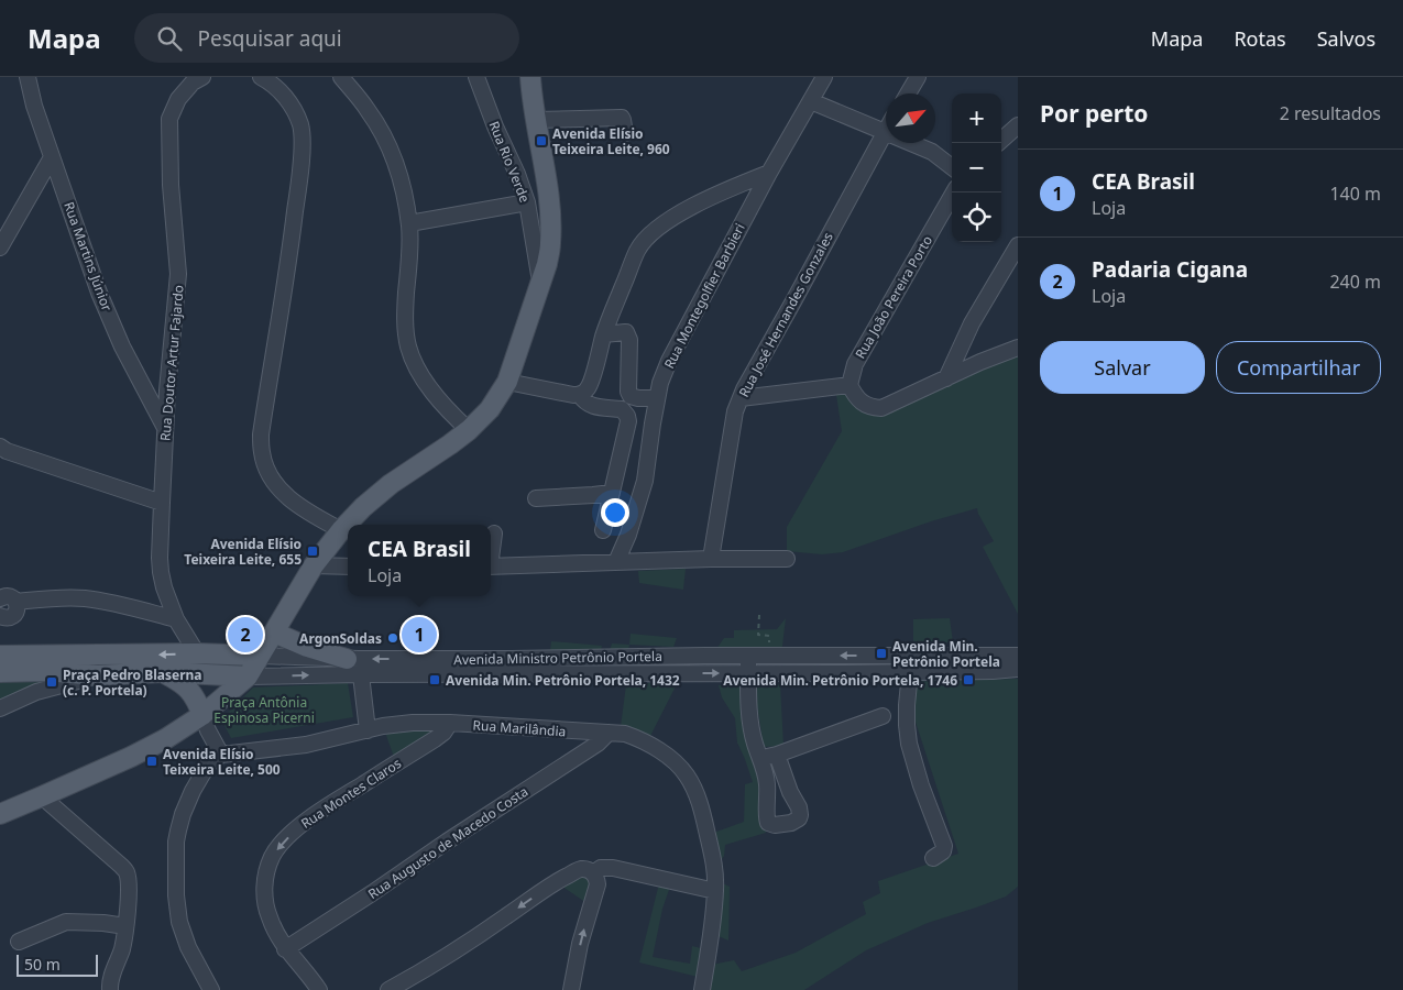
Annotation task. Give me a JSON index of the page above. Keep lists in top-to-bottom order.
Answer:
{
  "streets": {
    "main road": ["Avenida Ministro Petrônio Portela"],
    "street": [
      "Rua Rio Verde",
      "Rua Martins Júnior",
      "Rua Montegolfier Barbieri",
      "Rua João Pereira Porto",
      "Rua José Hernandes Gonzales",
      "Rua Doutor Artur Fajardo",
      "Rua Marilândia",
      "Rua Montes Claros",
      "Rua Augusto de Macedo Costa"
    ]
  },
  "crossings": [
    ["Rua Martins Júnior", "Rua Doutor Artur Fajardo"],
    ["Rua Doutor Artur Fajardo", "Avenida Ministro Petrônio Portela"],
    ["Rua Marilândia", "Rua Montes Claros"],
    ["Rua Marilândia", "Rua Augusto de Macedo Costa"],
    ["Rua Montes Claros", "Rua Augusto de Macedo Costa"]
  ],
  "one_way": ["Rua Montes Claros"],
  "parks": ["Praça Antônia Espinosa Picerni"],
  "places": {
    "transit": [
      "Avenida Elísio Teixeira Leite, 960",
      "Avenida Elísio Teixeira Leite, 655",
      "Avenida Min. Petrônio Portela",
      "Avenida Min. Petrônio Portela, 1432",
      "Avenida Min. Petrônio Portela, 1746",
      "Praça Pedro Blaserna (c. P. Portela)",
      "Avenida Elísio Teixeira Leite, 500"
    ],
    "other": ["ArgonSoldas"]
  },
  "scale_bar": "50 m",
  "north": "top right",
  "page": {
    "header": "Mapa",
    "search": "Pesquisar aqui",
    "nav": ["Mapa", "Rotas", "Salvos"],
    "heading": ["Por perto", "2 resultados"],
    "map_buttons": ["+", "−"],
    "list": [
      {
        "mark": "1",
        "name": "CEA Brasil",
        "note": "Loja",
        "value": "140 m"
      },
      {
        "mark": "2",
        "name": "Padaria Cigana",
        "note": "Loja",
        "value": "240 m"
      }
    ],
    "buttons": ["Salvar", "Compartilhar"],
    "popup": ["CEA Brasil", "Loja"],
    "pins": ["1", "2"],
    "scale": "50 m"
  }
}
